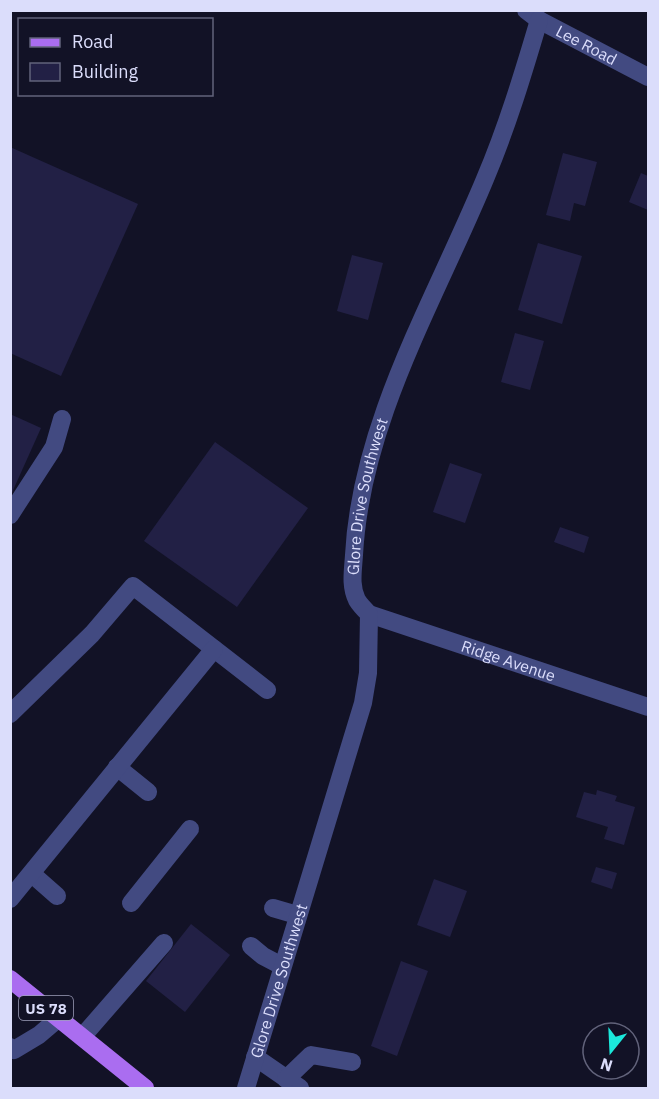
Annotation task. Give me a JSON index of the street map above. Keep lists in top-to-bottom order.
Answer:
{
  "streets": {
    "main road": ["US 78"],
    "street": ["Lee Road", "Glore Drive Southwest", "Ridge Avenue"]
  },
  "crossings": [
    ["Lee Road", "Glore Drive Southwest"],
    ["Glore Drive Southwest", "Ridge Avenue"]
  ],
  "legend": ["Road", "Building"],
  "north": "bottom"
}
